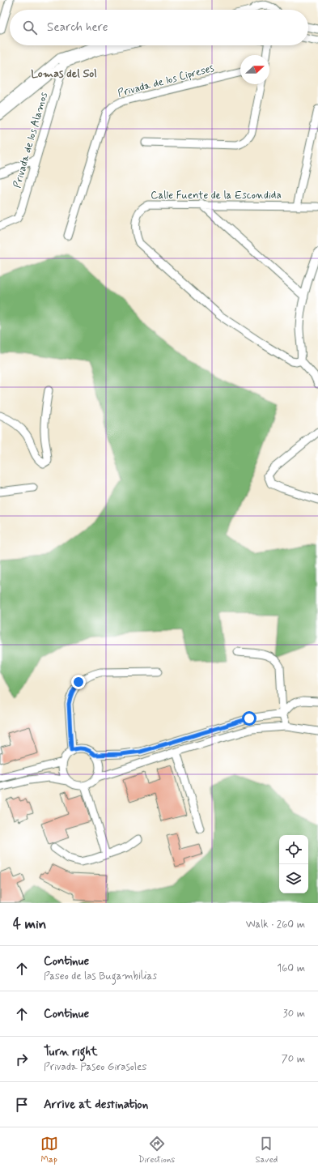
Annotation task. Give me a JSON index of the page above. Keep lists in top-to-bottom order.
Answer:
{
  "streets": {
    "street": ["Privada de los Cipreses", "Privada de los Alamos", "Calle Fuente de la Escondida"]
  },
  "districts": ["Lomas del Sol"],
  "north": "right",
  "page": {
    "search": "Search here",
    "heading": ["4 min", "Walk · 260 m"],
    "list": [
      ["Continue", "Paseo de las Bugambilias", "160 m"],
      ["Continue", "30 m"],
      ["Turn right", "Privada Paseo Girasoles", "70 m"],
      "Arrive at destination"
    ],
    "nav": ["Map", "Directions", "Saved"]
  }
}
